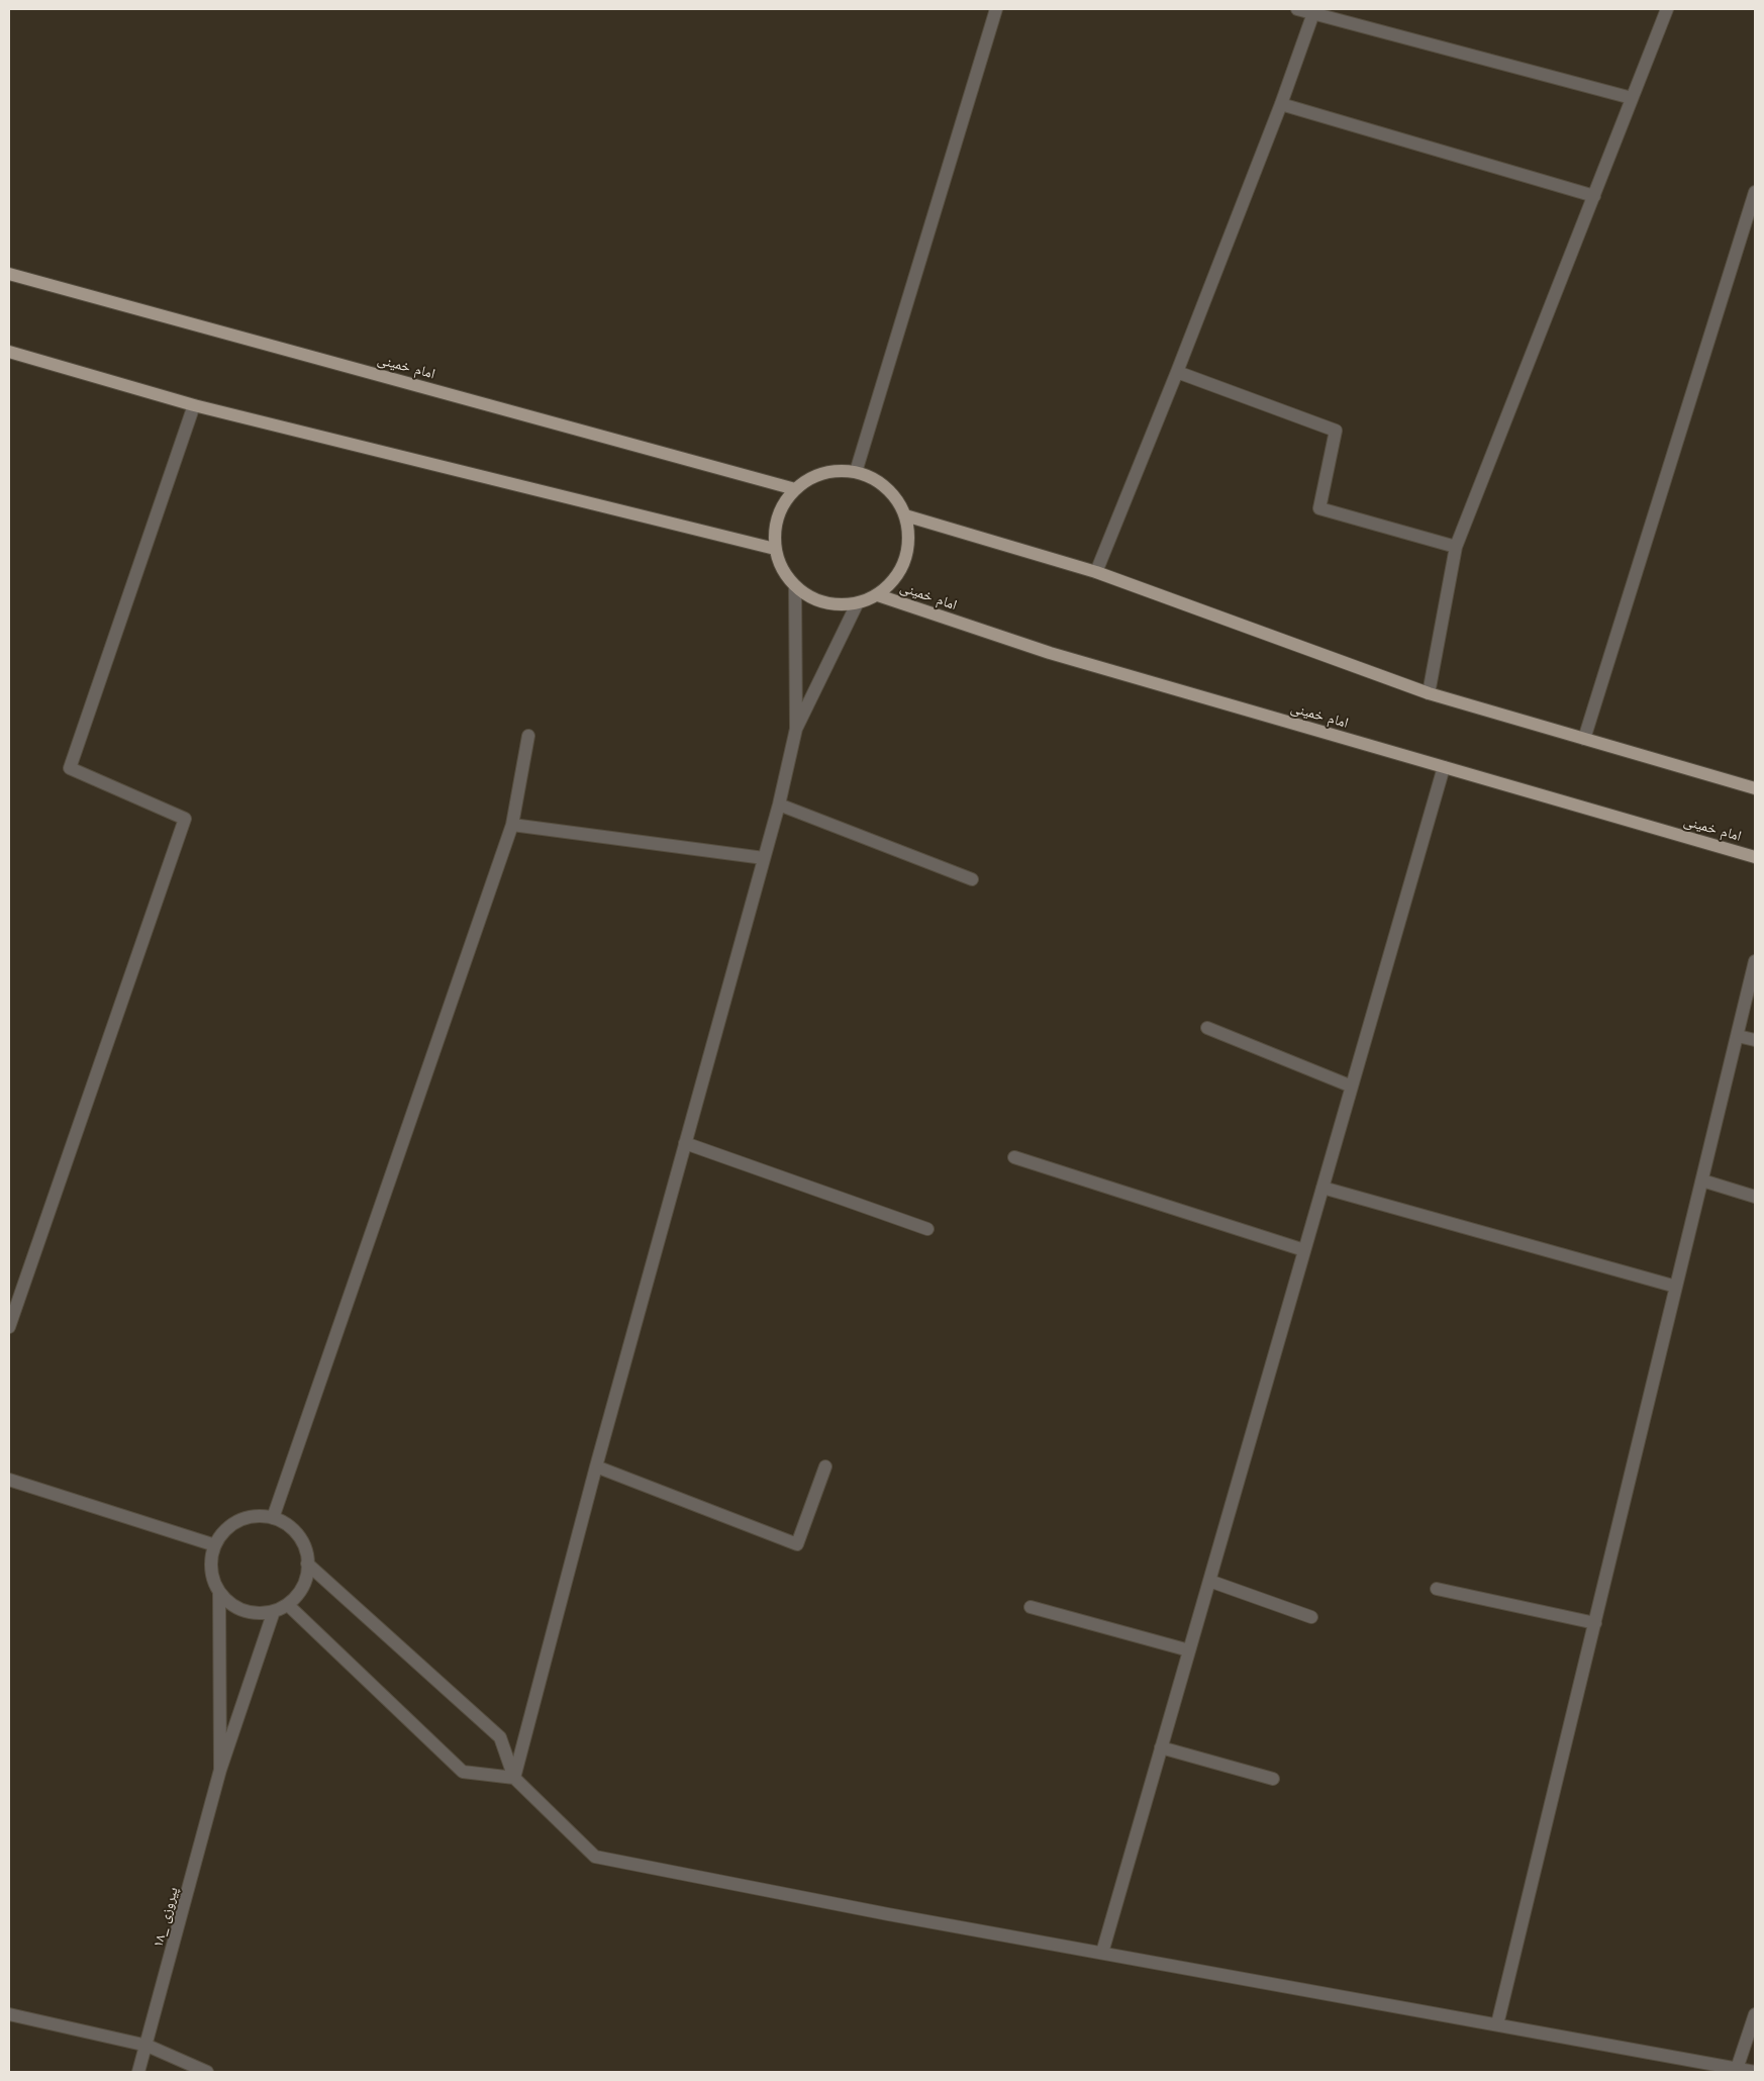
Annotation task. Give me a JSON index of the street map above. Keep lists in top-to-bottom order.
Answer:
{
  "streets": {
    "main road": ["امام خمینی"],
    "street": ["پیروزی _۱۸"]
  }
}
